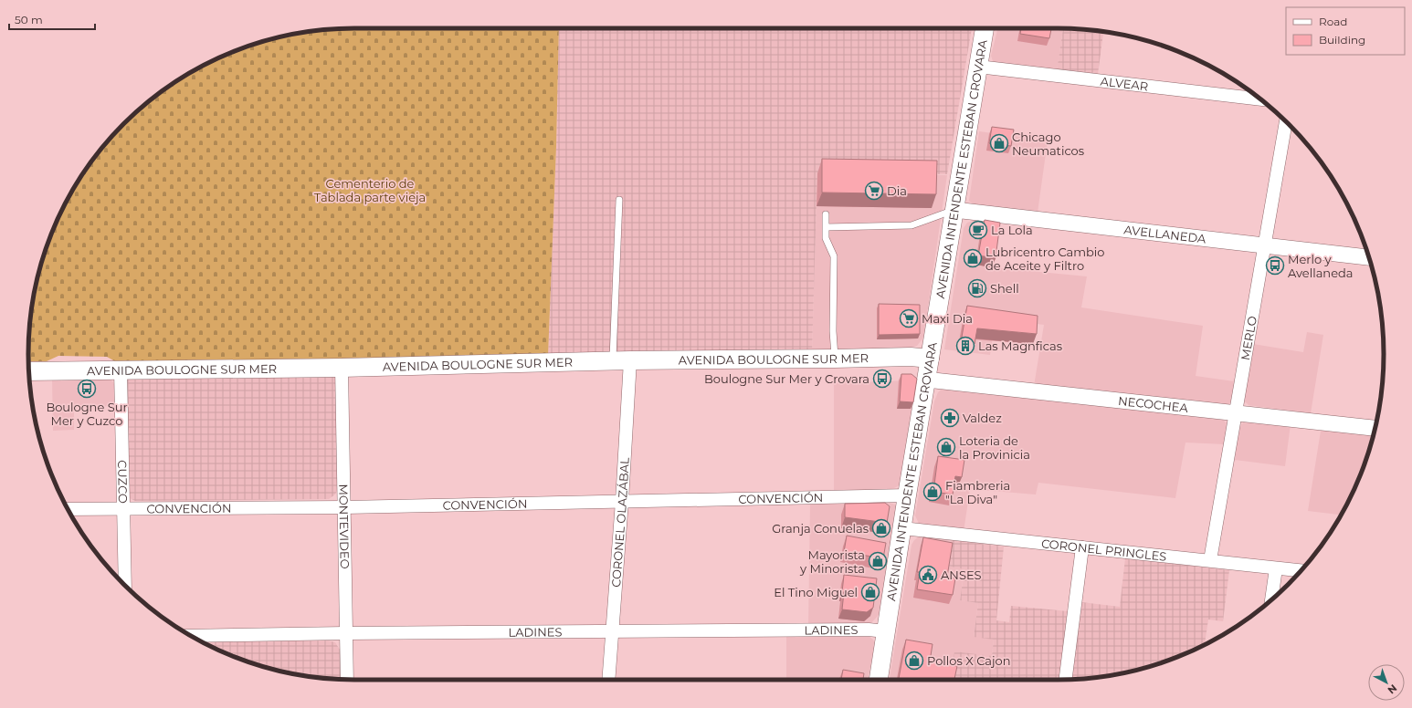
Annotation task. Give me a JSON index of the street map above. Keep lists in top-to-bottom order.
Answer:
{
  "streets": {
    "main road": ["AVENIDA INTENDENTE ESTEBAN CROVARA", "AVENIDA BOULOGNE SUR MER"],
    "street": [
      "ALVEAR",
      "AVELLANEDA",
      "MERLO",
      "NECOCHEA",
      "CUZCO",
      "CONVENCIÓN",
      "CORONEL OLAZÁBAL",
      "MONTEVIDEO",
      "CORONEL PRINGLES",
      "LADINES"
    ]
  },
  "crossings": [
    ["ALVEAR", "AVENIDA INTENDENTE ESTEBAN CROVARA"],
    ["AVENIDA INTENDENTE ESTEBAN CROVARA", "AVELLANEDA"],
    ["AVENIDA INTENDENTE ESTEBAN CROVARA", "AVENIDA BOULOGNE SUR MER"],
    ["AVENIDA INTENDENTE ESTEBAN CROVARA", "NECOCHEA"],
    ["AVENIDA INTENDENTE ESTEBAN CROVARA", "CONVENCIÓN"],
    ["AVENIDA INTENDENTE ESTEBAN CROVARA", "CORONEL PRINGLES"],
    ["AVENIDA INTENDENTE ESTEBAN CROVARA", "LADINES"],
    ["AVELLANEDA", "MERLO"],
    ["MERLO", "NECOCHEA"],
    ["MERLO", "CORONEL PRINGLES"],
    ["AVENIDA BOULOGNE SUR MER", "CUZCO"],
    ["AVENIDA BOULOGNE SUR MER", "CORONEL OLAZÁBAL"],
    ["AVENIDA BOULOGNE SUR MER", "MONTEVIDEO"],
    ["CUZCO", "CONVENCIÓN"],
    ["CONVENCIÓN", "CORONEL OLAZÁBAL"],
    ["CONVENCIÓN", "MONTEVIDEO"],
    ["CORONEL OLAZÁBAL", "LADINES"],
    ["MONTEVIDEO", "LADINES"]
  ],
  "parks": ["Cementerio de Tablada parte vieja"],
  "places": {
    "shop": [
      "Chicago Neumaticos",
      "Lubricentro Cambio de Aceite y Filtro",
      "Loteria de la Provinicia",
      "Fiambreria \"La Diva\"",
      "Granja Conuelas",
      "Mayorista y Minorista",
      "El Tino Miguel",
      "Pollos X Cajon"
    ],
    "supermarket": ["Dia", "Maxi Dia"],
    "cafe": ["La Lola"],
    "bus stop": ["Merlo y Avellaneda", "Boulogne Sur Mer y Crovara", "Boulogne Sur Mer y Cuzco"],
    "fuel station": ["Shell"],
    "building": ["Las Magnficas"],
    "pharmacy": ["Valdez"],
    "public building": ["ANSES"]
  },
  "legend": ["Road", "Building"],
  "scale_bar": "50 m",
  "north": "bottom right"
}
